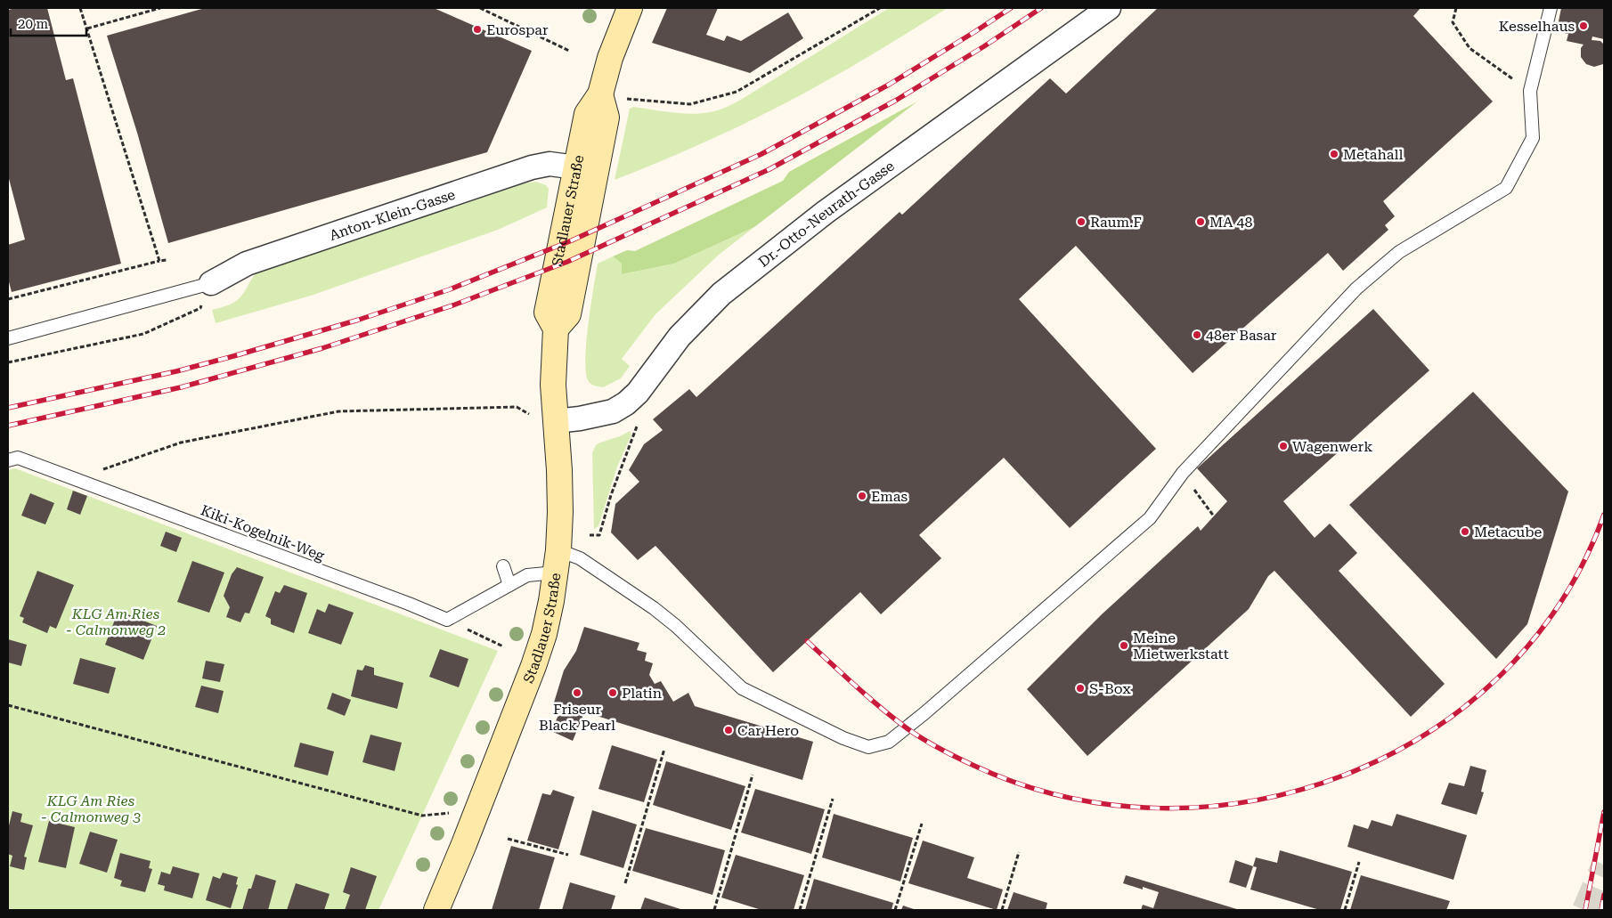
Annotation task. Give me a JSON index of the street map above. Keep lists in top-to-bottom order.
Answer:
{
  "streets": {
    "main road": ["Stadlauer Straße"],
    "street": ["Dr.-Otto-Neurath-Gasse", "Anton-Klein-Gasse"],
    "lane": ["Kiki-Kogelnik-Weg"]
  },
  "crossings": [
    ["Stadlauer Straße", "Dr.-Otto-Neurath-Gasse"],
    ["Stadlauer Straße", "Anton-Klein-Gasse"]
  ],
  "parks": ["KLG Am Ries - Calmonweg 2", "KLG Am Ries - Calmonweg 3"],
  "places": [
    "Kesselhaus",
    "Eurospar",
    "Metahall",
    "Raum.F",
    "MA 48",
    "48er Basar",
    "Wagenwerk",
    "Emas",
    "Metacube",
    "Meine Mietwerkstatt",
    "S-Box",
    "Friseur Black Pearl",
    "Platin",
    "Car Hero"
  ],
  "scale_bar": "20 m"
}
